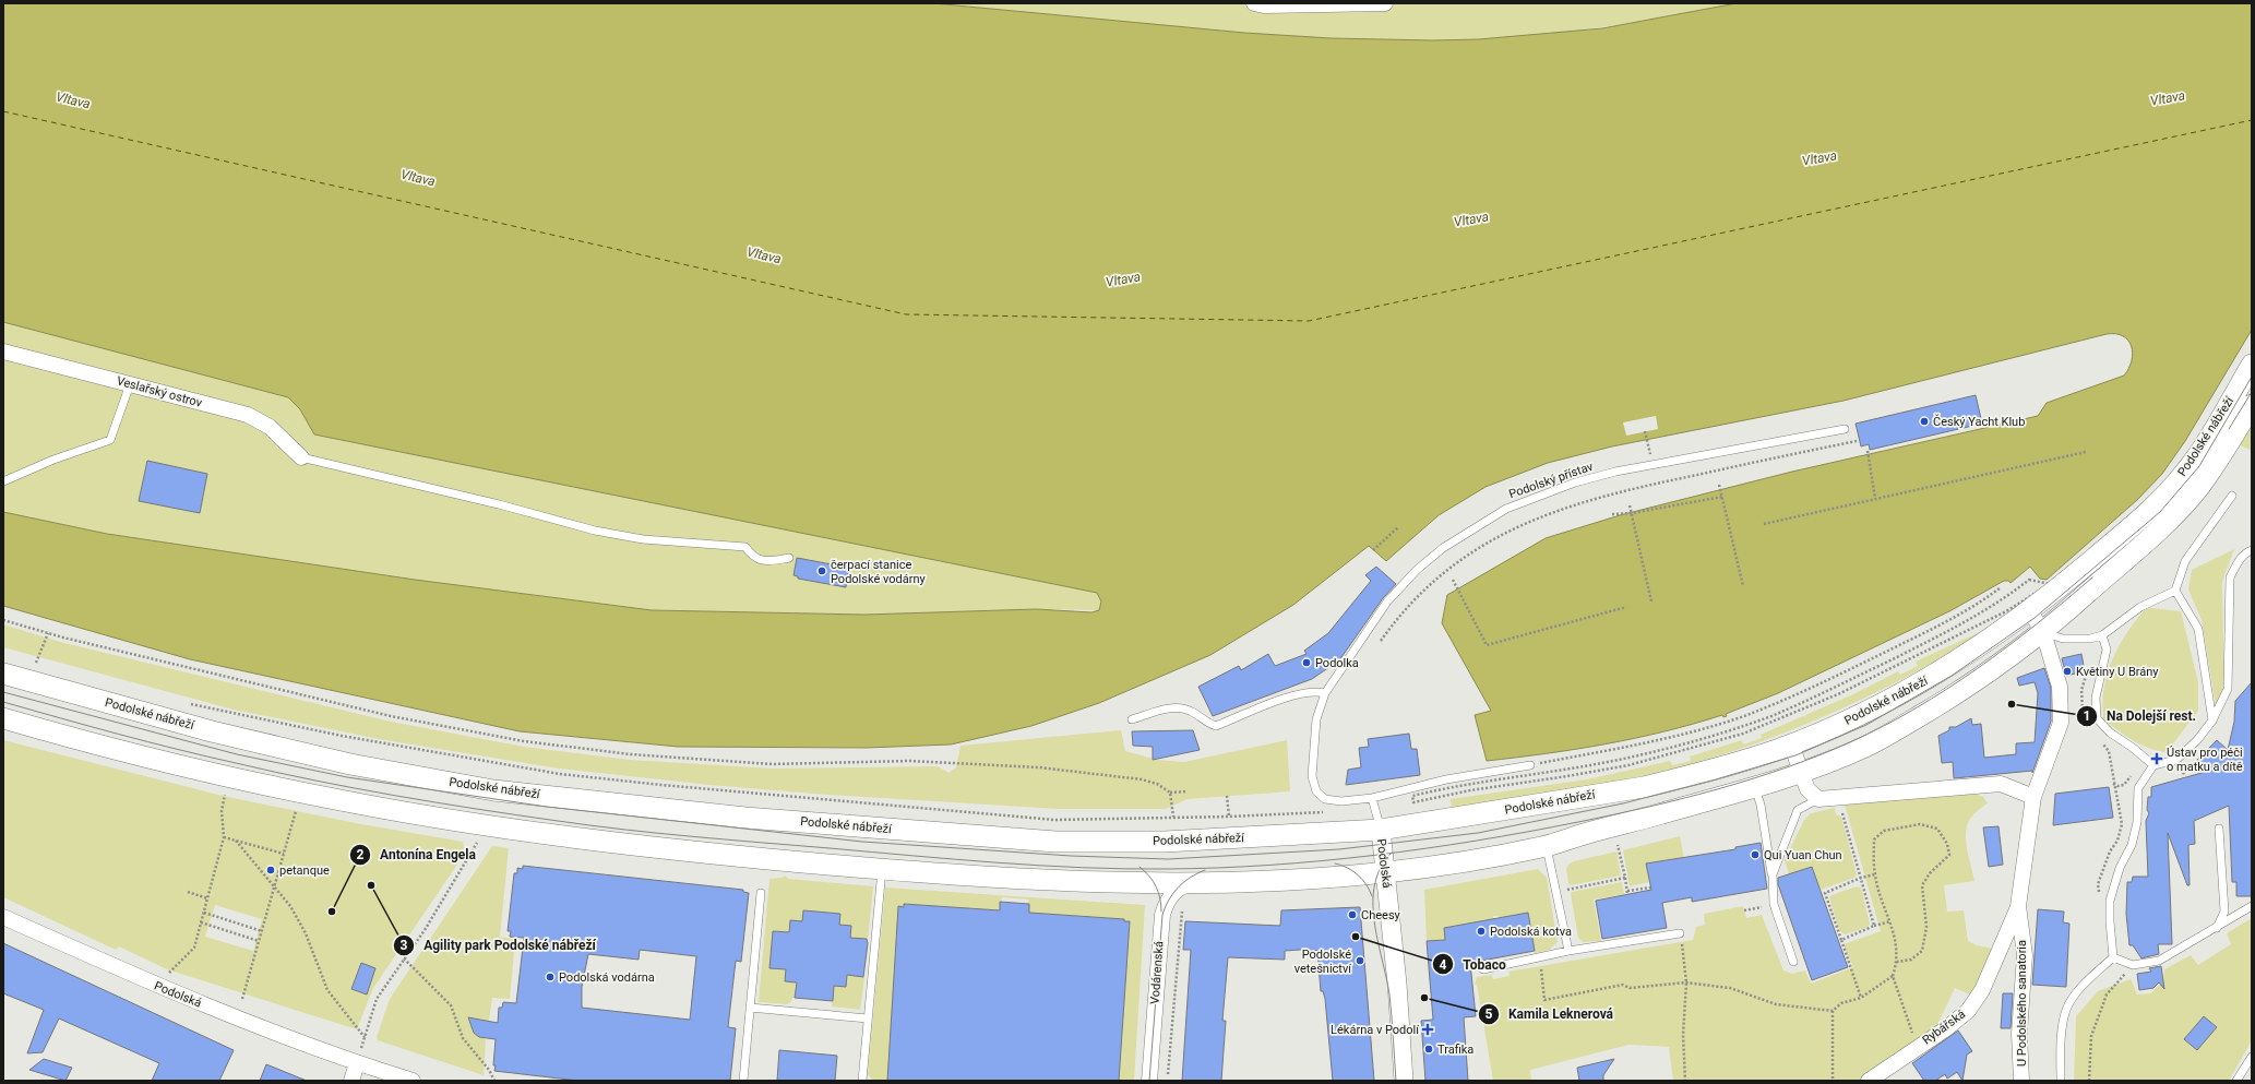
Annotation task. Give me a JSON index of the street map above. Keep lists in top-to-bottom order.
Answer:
{
  "streets": {
    "main road": ["Podolské nábřeží"],
    "street": [
      "Veslařský ostrov",
      "Podolská",
      "Vodárenská",
      "U Podolského sanatoria",
      "Rybářská"
    ],
    "lane": ["Podolský přístav"]
  },
  "crossings": [
    ["Podolské nábřeží", "Podolská"],
    ["Podolské nábřeží", "Vodárenská"],
    ["Podolské nábřeží", "U Podolského sanatoria"],
    ["U Podolského sanatoria", "Rybářská"]
  ],
  "water": ["Vltava"],
  "places": {
    "other": [
      "Český Yacht Klub",
      "čerpací stanice Podolské vodárny",
      "Podolka",
      "Květiny U Brány",
      "Na Dolejší rest.",
      "Qui Yuan Chun",
      "petanque",
      "Agility park Podolské nábřeží",
      "Antonína Engela",
      "Cheesy",
      "Podolská kotva",
      "Tobaco",
      "Podolské vetešnictví",
      "Podolská vodárna",
      "Kamila Leknerová",
      "Trafika"
    ],
    "health": ["Ústav pro péči o matku a dítě", "Lékárna v Podolí"]
  }
}
